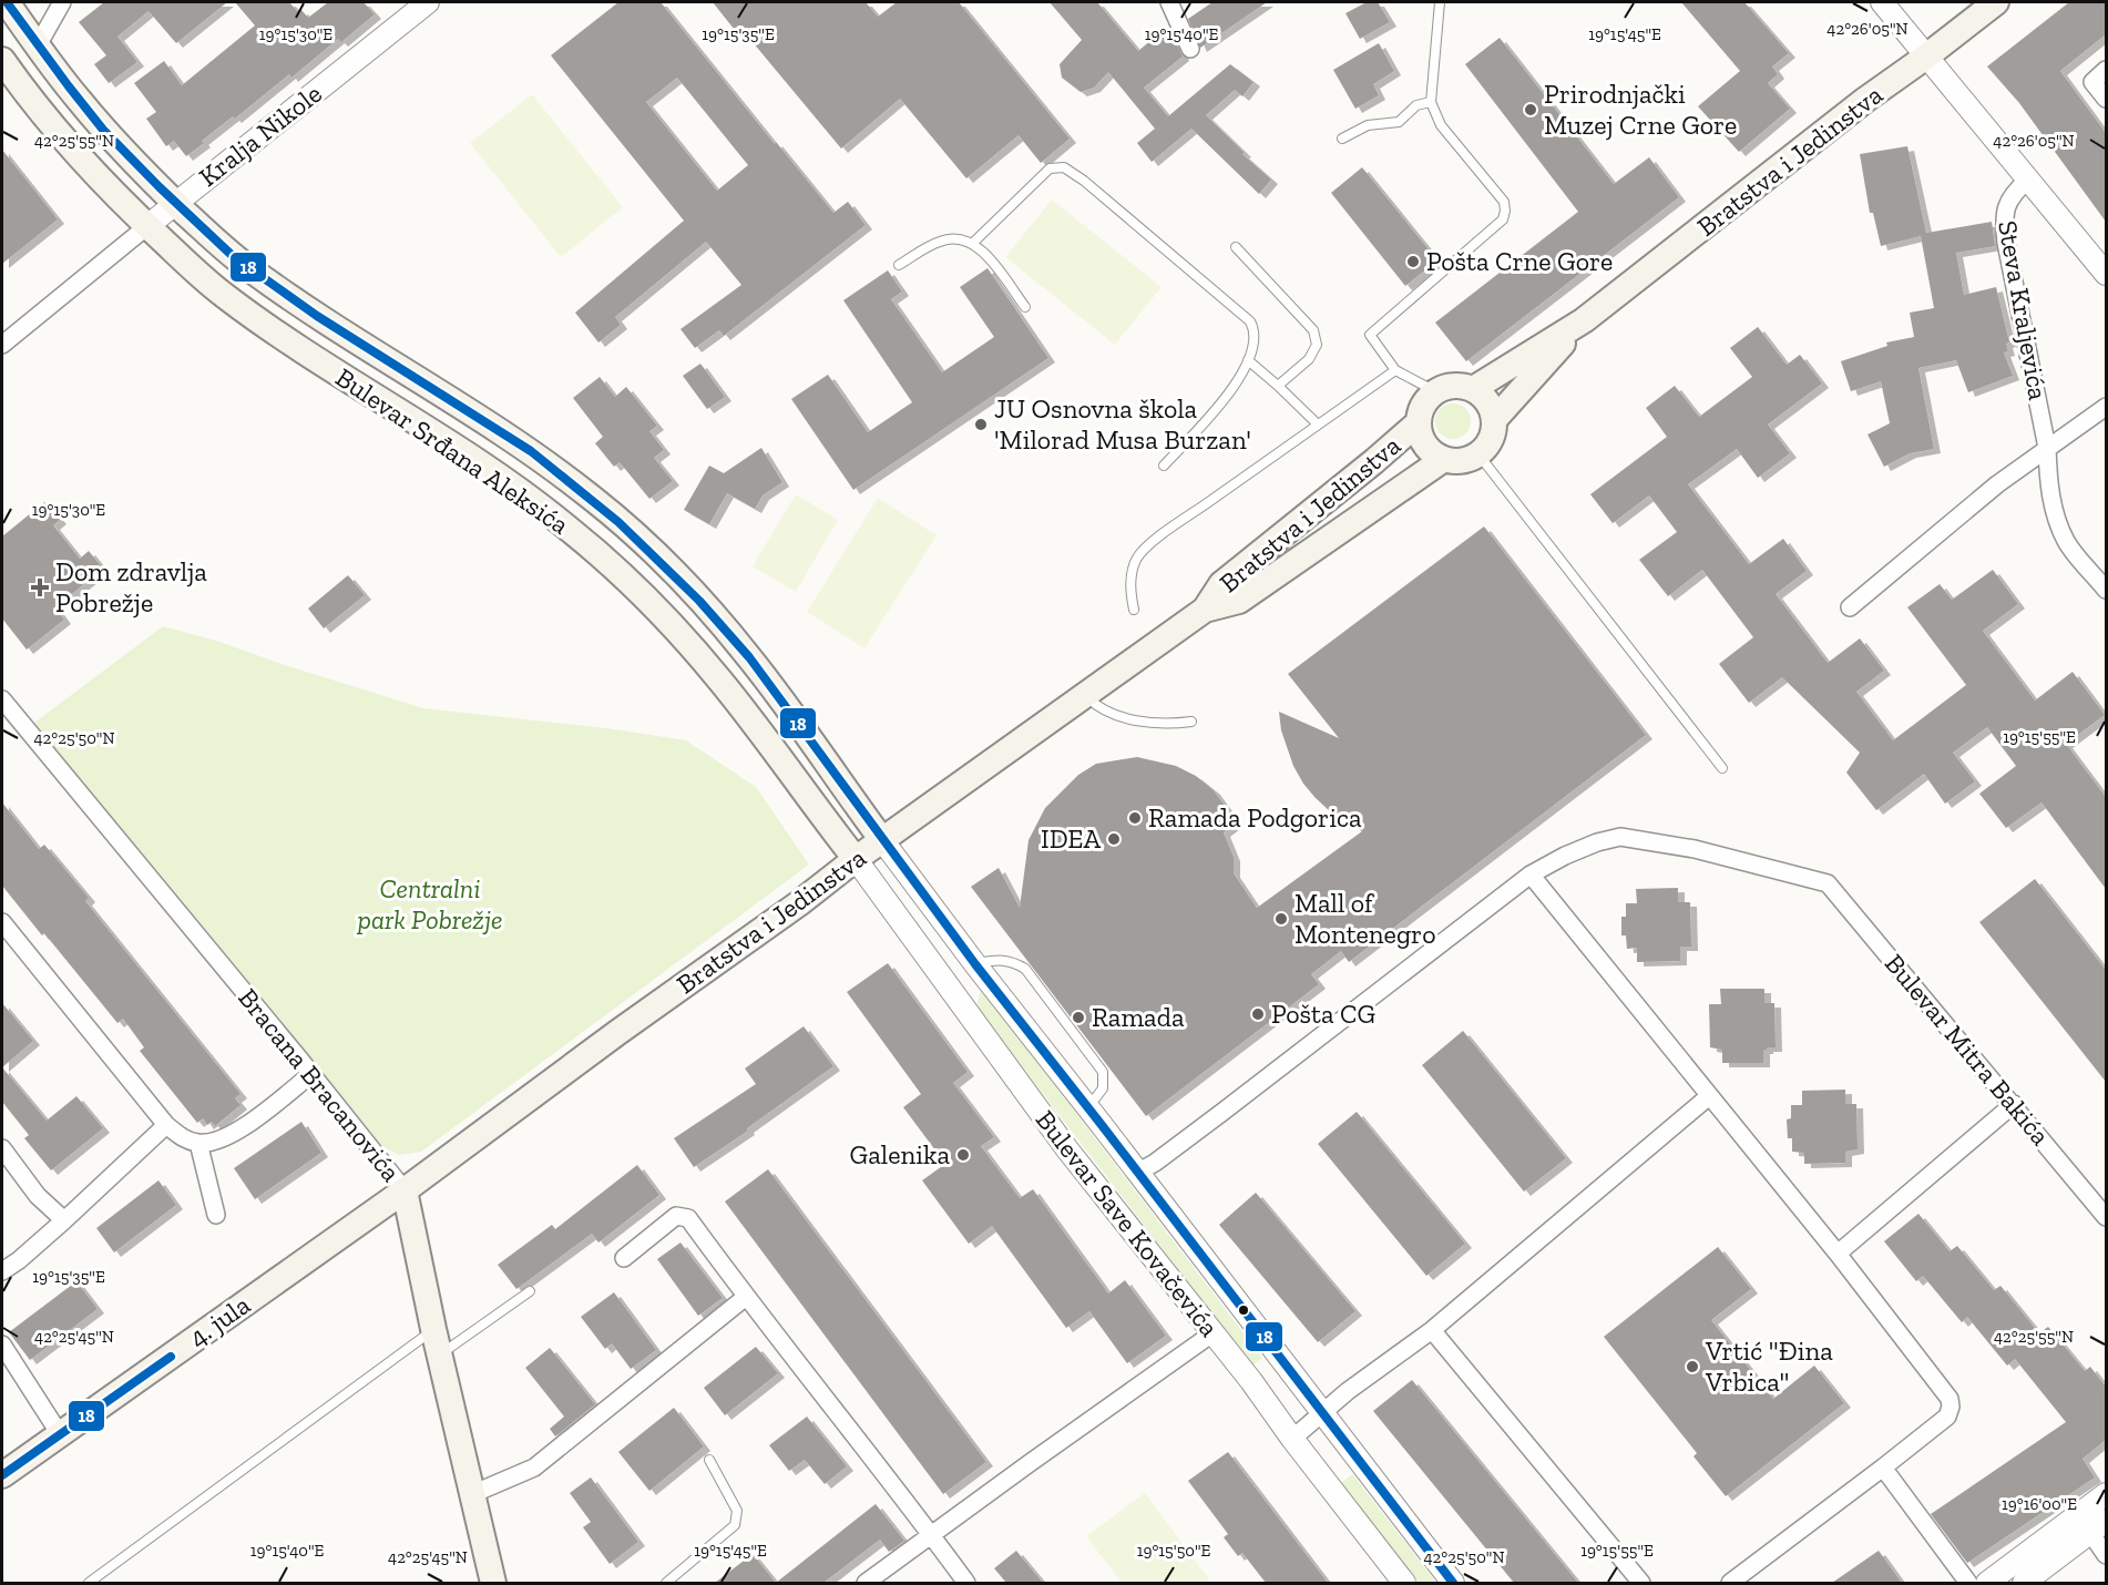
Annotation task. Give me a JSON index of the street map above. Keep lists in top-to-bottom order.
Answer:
{
  "streets": {
    "main road": [
      "Bratstva i Jedinstva",
      "Bulevar Srđana Aleksića",
      "Bracana Bracanovića",
      "4. jula"
    ],
    "street": [
      "Kralja Nikole",
      "Steva Kraljevića",
      "Bulevar Mitra Bakića",
      "Bulevar Save Kovačevića"
    ]
  },
  "crossings": [
    ["Kralja Nikole", "Bulevar Srđana Aleksića"],
    ["Bratstva i Jedinstva", "Bulevar Srđana Aleksića"],
    ["Bratstva i Jedinstva", "Bracana Bracanovića"],
    ["Bratstva i Jedinstva", "Bulevar Save Kovačevića"],
    ["Bratstva i Jedinstva", "4. jula"],
    ["Bulevar Srđana Aleksića", "Bulevar Save Kovačevića"],
    ["Bracana Bracanovića", "4. jula"]
  ],
  "parks": ["Centralni park Pobrežje"],
  "places": {
    "other": [
      "Prirodnjački Muzej Crne Gore",
      "Pošta Crne Gore",
      "JU Osnovna škola 'Milorad Musa Burzan'",
      "Ramada Podgorica",
      "IDEA",
      "Mall of Montenegro",
      "Pošta CG",
      "Ramada",
      "Galenika",
      "Vrtić \"Đina Vrbica\""
    ],
    "health": ["Dom zdravlja Pobrežje"]
  },
  "lines": ["transit line 18"],
  "coordinates": [
    "42°26'05\"N",
    "19°15'30\"E",
    "19°15'35\"E",
    "19°15'40\"E",
    "19°15'45\"E",
    "42°25'55\"N",
    "19°15'55\"E",
    "42°25'50\"N",
    "42°25'45\"N",
    "19°16'00\"E",
    "19°15'50\"E"
  ]
}
